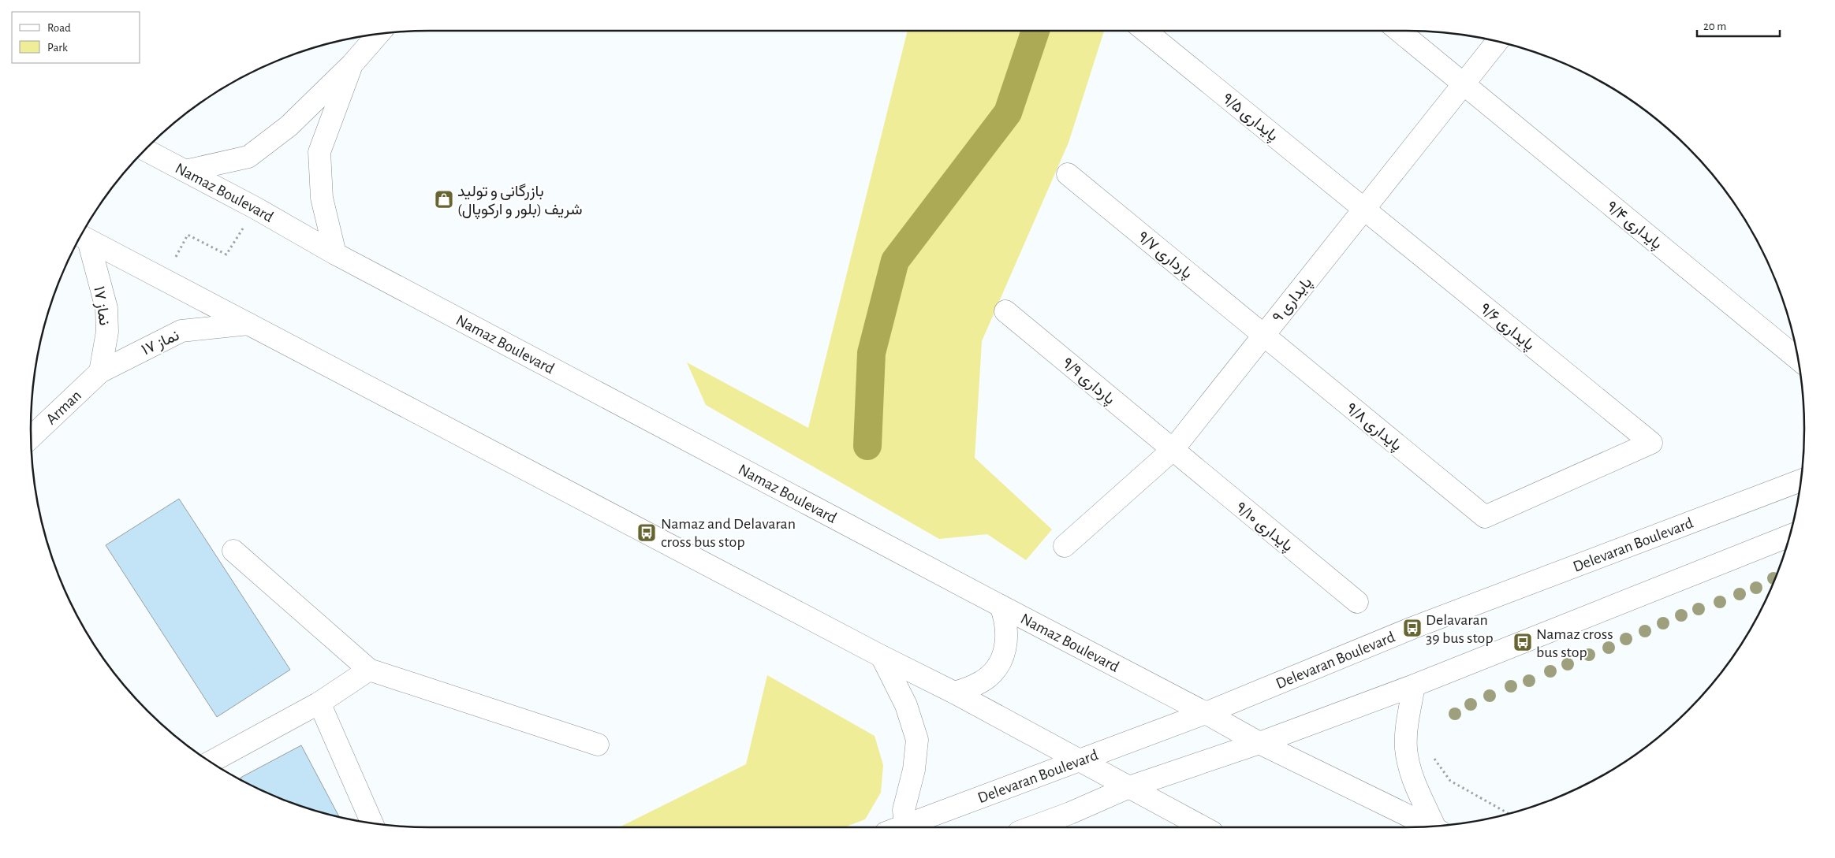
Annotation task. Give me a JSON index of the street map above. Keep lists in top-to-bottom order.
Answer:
{
  "streets": {
    "street": [
      "پایداری ۹/۵",
      "Namaz Boulevard",
      "پایداری ۹/۴",
      "پارداری ۹/۷",
      "پایداری ۹",
      "نماز ۱۷",
      "پایداری ۹/۶",
      "نماز ۱٧",
      "پارداری ۹/۹",
      "Arman",
      "پایداری ۹/۸",
      "پایداری ۹/۱۰",
      "Delevaran Boulevard"
    ]
  },
  "crossings": [
    ["پایداری ۹/۵", "پایداری ۹"],
    ["پایداری ۹/۵", "پایداری ۹/۶"],
    ["Namaz Boulevard", "Delevaran Boulevard"],
    ["پایداری ۹/۴", "پایداری ۹"],
    ["پارداری ۹/۷", "پایداری ۹"],
    ["پارداری ۹/۷", "پایداری ۹/۸"],
    ["پایداری ۹", "پایداری ۹/۶"],
    ["پایداری ۹", "پارداری ۹/۹"],
    ["پایداری ۹", "پایداری ۹/۸"],
    ["پایداری ۹", "پایداری ۹/۱۰"],
    ["نماز ۱۷", "نماز ۱٧"],
    ["نماز ۱۷", "Arman"],
    ["پایداری ۹/۶", "پایداری ۹/۸"],
    ["نماز ۱٧", "Arman"],
    ["پارداری ۹/۹", "پایداری ۹/۱۰"]
  ],
  "places": {
    "shop": ["بازرگانی و تولید شریف (بلور و ارکوپال)"],
    "bus stop": ["Namaz and Delavaran cross bus stop", "Delavaran 39 bus stop", "Namaz cross bus stop"]
  },
  "legend": ["Road", "Park"],
  "scale_bar": "20 m"
}
